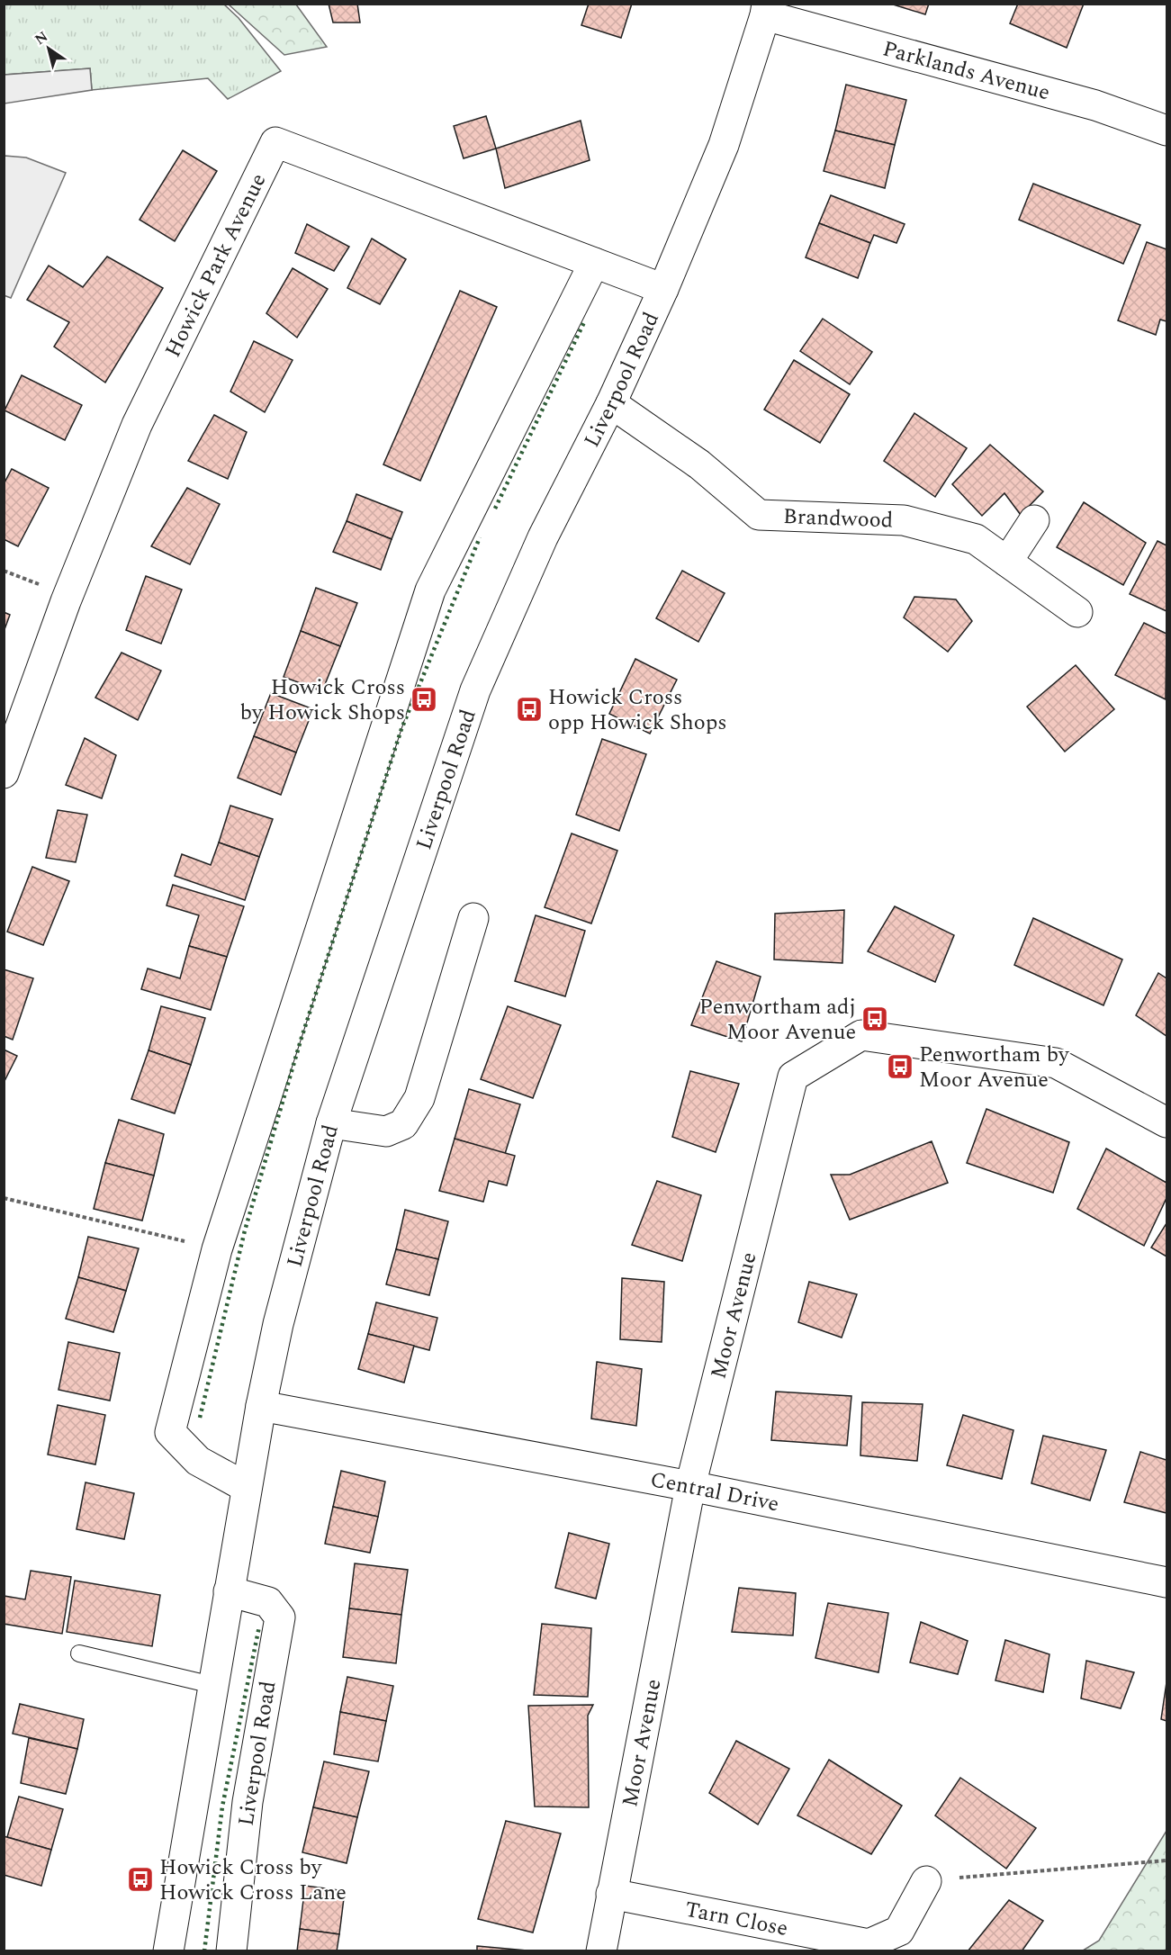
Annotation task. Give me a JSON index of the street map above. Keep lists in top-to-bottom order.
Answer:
{
  "streets": {
    "street": [
      "Parklands Avenue",
      "Howick Park Avenue",
      "Liverpool Road",
      "Brandwood",
      "Moor Avenue",
      "Central Drive",
      "Tarn Close"
    ]
  },
  "crossings": [
    ["Parklands Avenue", "Liverpool Road"],
    ["Howick Park Avenue", "Liverpool Road"],
    ["Liverpool Road", "Brandwood"],
    ["Liverpool Road", "Central Drive"],
    ["Moor Avenue", "Central Drive"],
    ["Moor Avenue", "Tarn Close"]
  ],
  "places": {
    "bus stop": [
      "Howick Cross by Howick Shops",
      "Howick Cross opp Howick Shops",
      "Penwortham adj Moor Avenue",
      "Penwortham by Moor Avenue",
      "Howick Cross by Howick Cross Lane"
    ]
  },
  "north": "top left"
}
